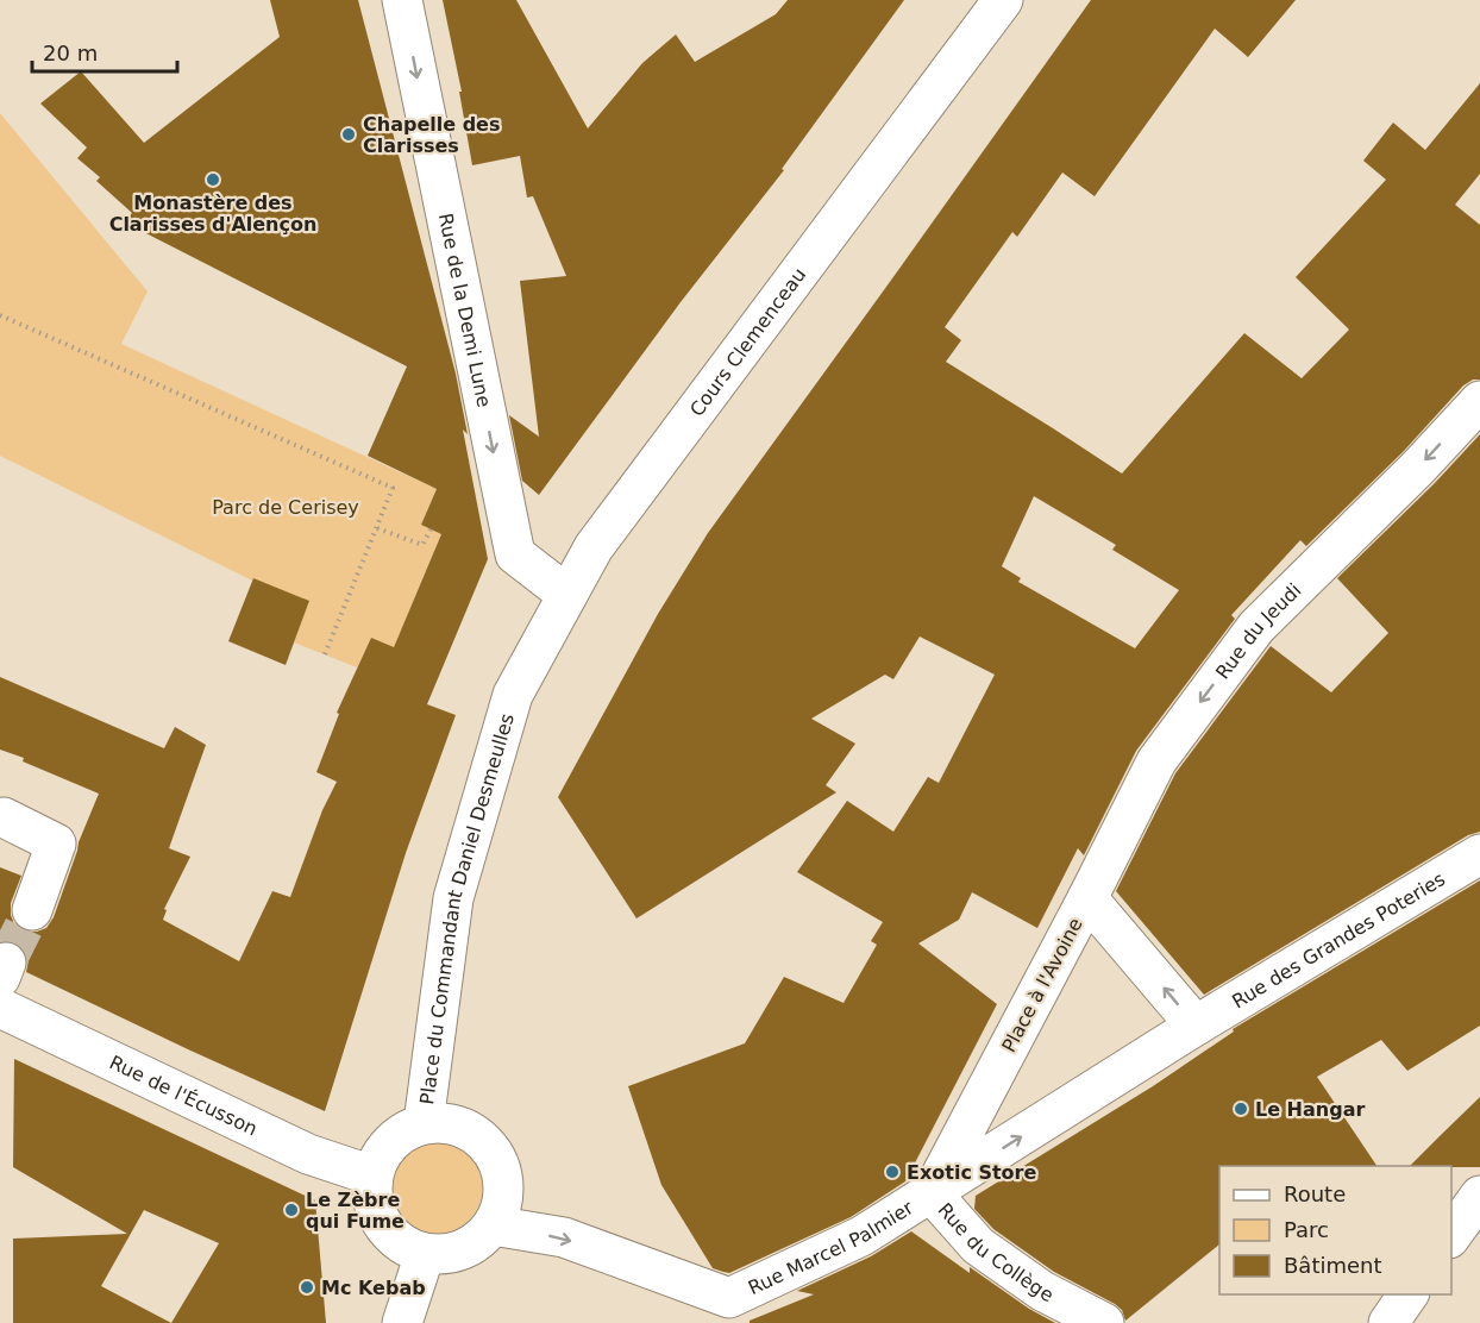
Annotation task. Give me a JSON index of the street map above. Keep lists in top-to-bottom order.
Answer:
{
  "streets": {
    "street": [
      "Rue de la Demi Lune",
      "Cours Clemenceau",
      "Rue du Jeudi",
      "Place du Commandant Daniel Desmeulles",
      "Rue des Grandes Poteries",
      "Place à l'Avoine",
      "Rue de l'Écusson",
      "Rue Marcel Palmier",
      "Rue du Collège"
    ]
  },
  "crossings": [
    ["Rue de la Demi Lune", "Cours Clemenceau"],
    ["Cours Clemenceau", "Place du Commandant Daniel Desmeulles"],
    ["Rue du Jeudi", "Place à l'Avoine"],
    ["Place du Commandant Daniel Desmeulles", "Rue de l'Écusson"],
    ["Place du Commandant Daniel Desmeulles", "Rue Marcel Palmier"],
    ["Rue des Grandes Poteries", "Place à l'Avoine"],
    ["Place à l'Avoine", "Rue Marcel Palmier"],
    ["Place à l'Avoine", "Rue du Collège"],
    ["Rue de l'Écusson", "Rue Marcel Palmier"],
    ["Rue Marcel Palmier", "Rue du Collège"]
  ],
  "one_way": ["Rue de la Demi Lune", "Rue du Jeudi", "Rue Marcel Palmier"],
  "parks": ["Parc de Cerisey"],
  "places": [
    "Chapelle des Clarisses",
    "Monastère des Clarisses d'Alençon",
    "Le Hangar",
    "Exotic Store",
    "Le Zèbre qui Fume",
    "Mc Kebab"
  ],
  "legend": ["Route", "Parc", "Bâtiment"],
  "scale_bar": "20 m"
}
